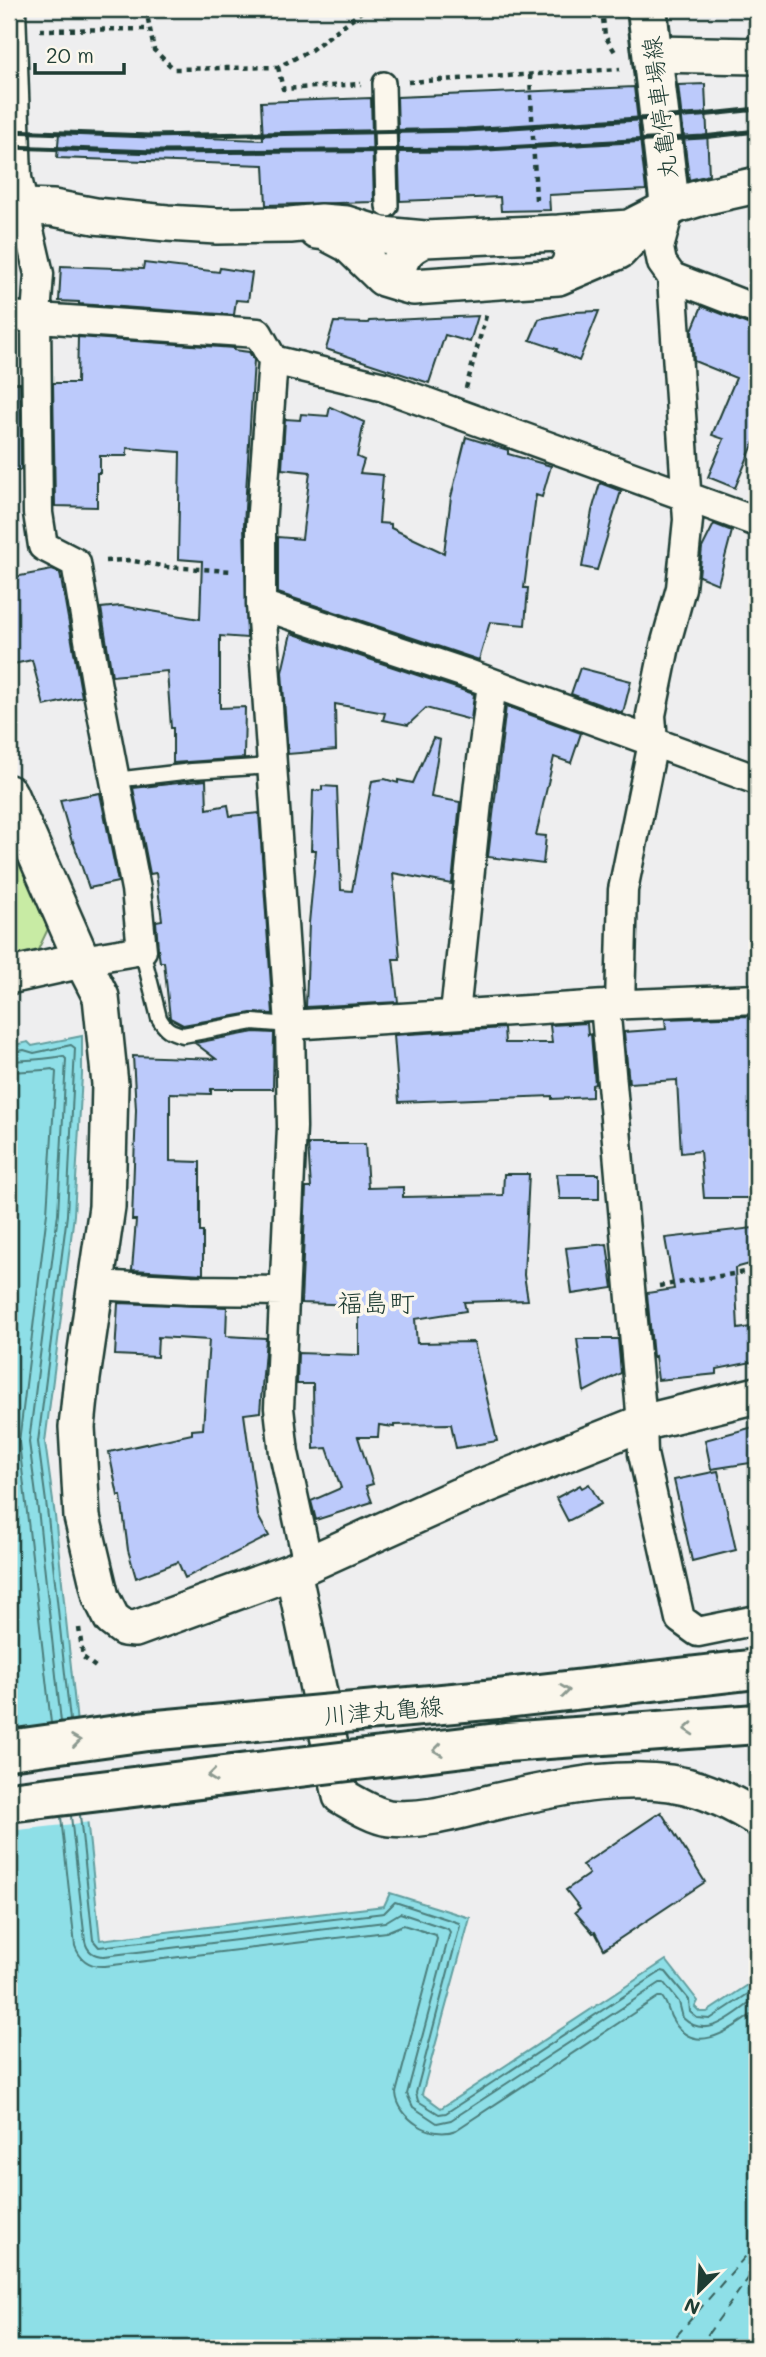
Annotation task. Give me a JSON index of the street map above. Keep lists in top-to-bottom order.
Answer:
{
  "streets": {
    "main road": ["丸亀停車場線", "川津丸亀線"]
  },
  "districts": ["福島町"],
  "scale_bar": "20 m",
  "north": "bottom left"
}
